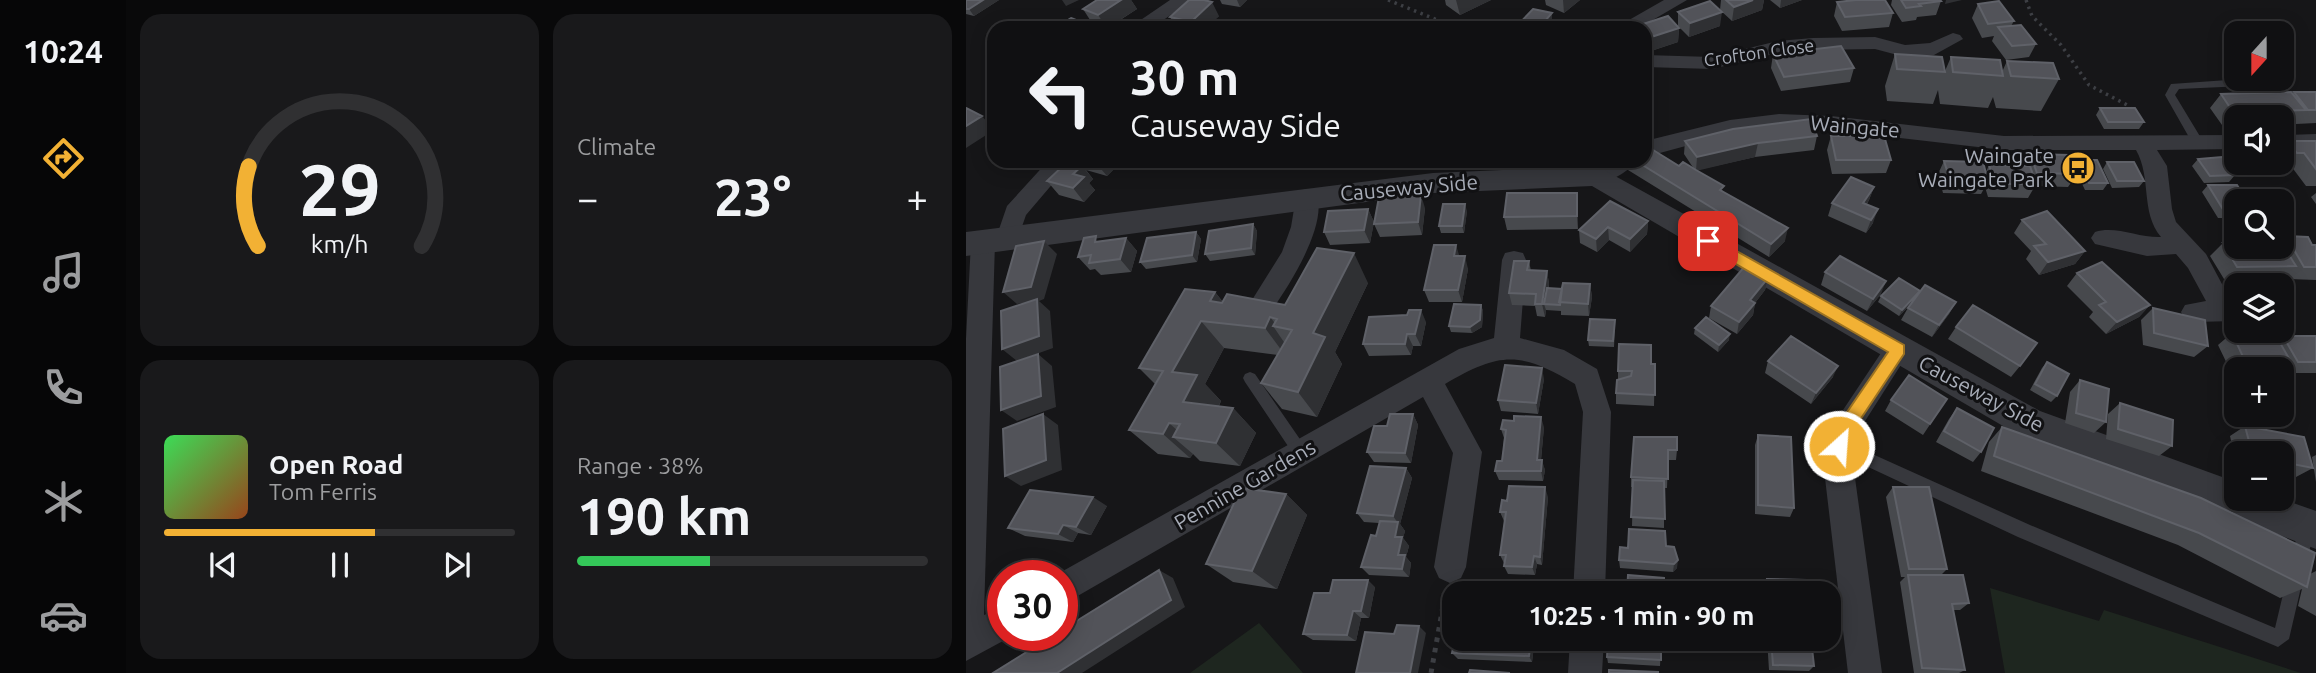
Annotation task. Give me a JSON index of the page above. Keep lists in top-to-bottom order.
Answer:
{
  "streets": {
    "street": [
      "Crofton Close",
      "Waingate",
      "Causeway Side",
      "Pennine Gardens"
    ]
  },
  "places": {
    "bus stop": ["Waingate Waingate Park"]
  },
  "north": "bottom",
  "page": {
    "tabs": "10:24",
    "tile": [
      "Climate",
      ["Range · 38%", "190 km"]
    ],
    "map_buttons": ["+", "−"],
    "turn": ["30 m", "Causeway Side"],
    "heat": ["−", "23°", "+"],
    "song": ["Open Road", "Tom Ferris"],
    "limit": "30",
    "trip": "10:25 · 1 min · 90 m",
    "gauge": ["29", "km/h"]
  }
}
